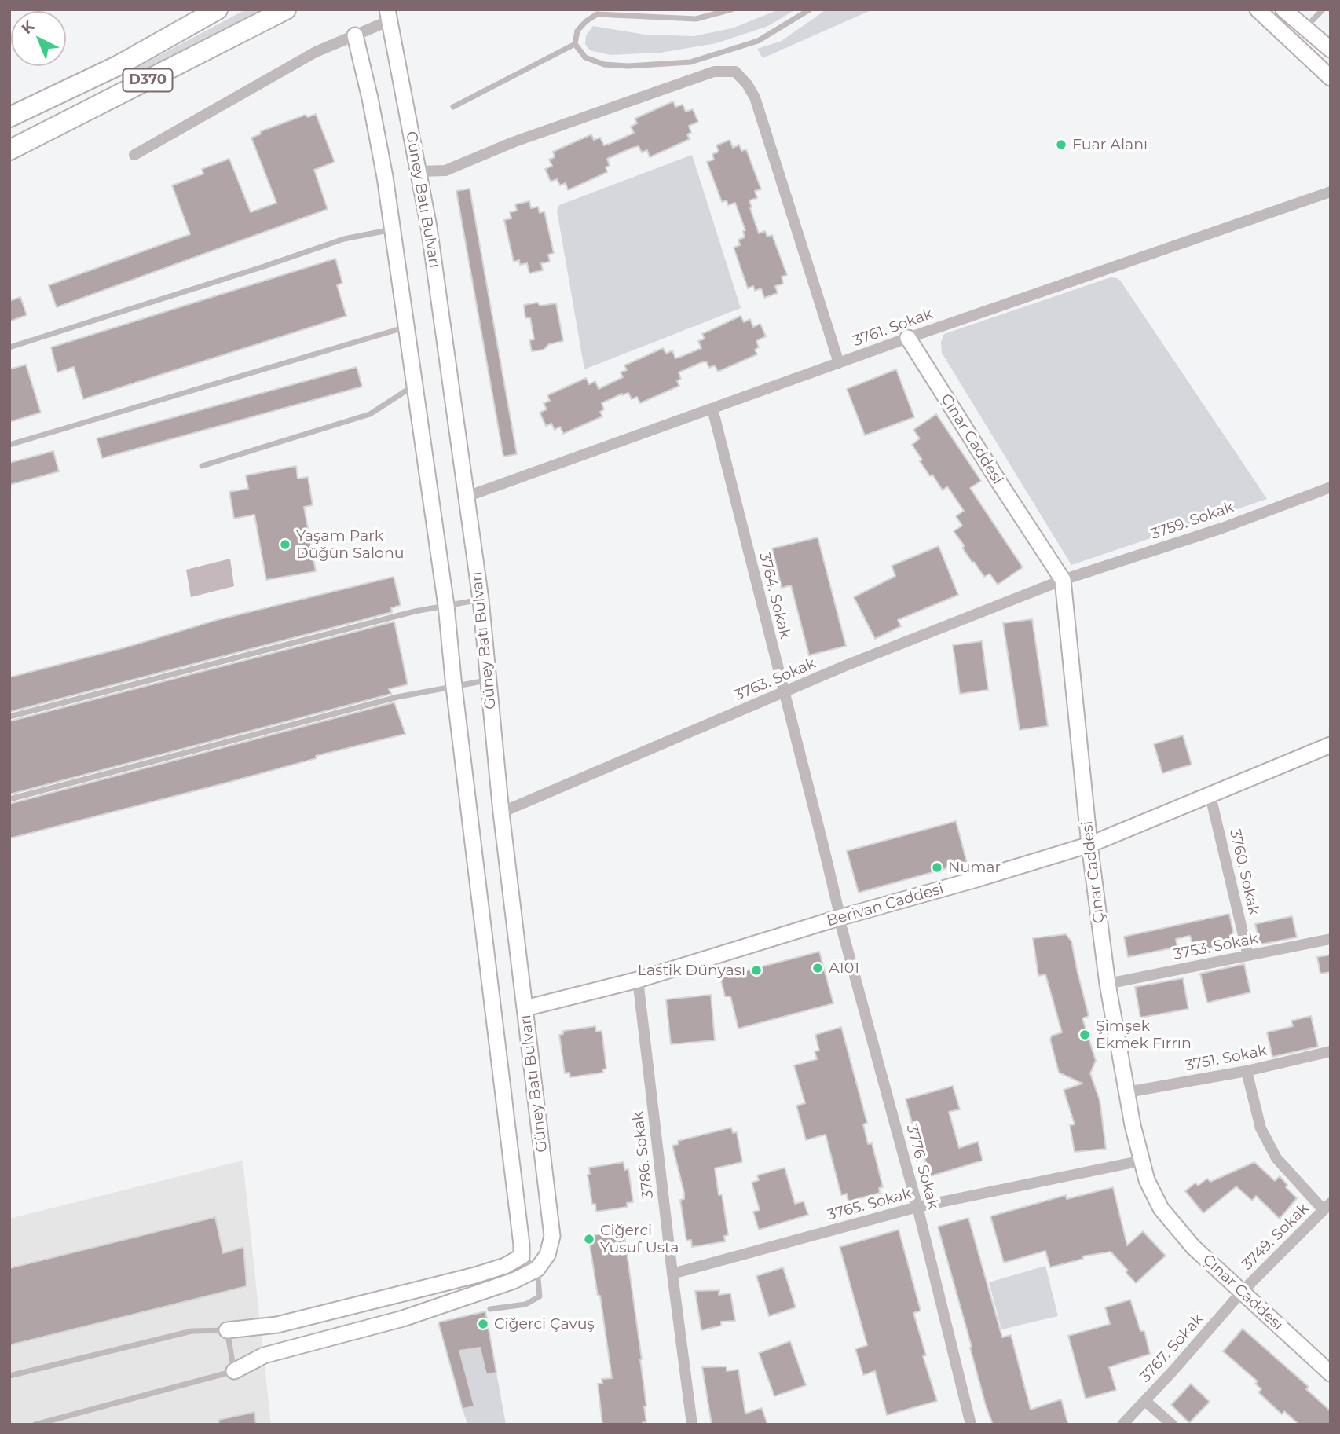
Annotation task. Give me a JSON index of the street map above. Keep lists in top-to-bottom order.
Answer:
{
  "streets": {
    "highway": ["D370"],
    "street": [
      "Güney Batı Bulvarı",
      "3761. Sokak",
      "Çınar Caddesi",
      "3759. Sokak",
      "3764. Sokak",
      "3763. Sokak",
      "3760. Sokak",
      "Berivan Caddesi",
      "3753. Sokak",
      "3751. Sokak",
      "3786. Sokak",
      "3776. Sokak",
      "3765. Sokak",
      "3749. Sokak",
      "3767. Sokak"
    ]
  },
  "crossings": [
    ["Güney Batı Bulvarı", "3761. Sokak"],
    ["Güney Batı Bulvarı", "3763. Sokak"],
    ["Güney Batı Bulvarı", "Berivan Caddesi"],
    ["3761. Sokak", "Çınar Caddesi"],
    ["3761. Sokak", "3764. Sokak"],
    ["Çınar Caddesi", "3759. Sokak"],
    ["Çınar Caddesi", "3763. Sokak"],
    ["Çınar Caddesi", "Berivan Caddesi"],
    ["Çınar Caddesi", "3753. Sokak"],
    ["Çınar Caddesi", "3751. Sokak"],
    ["Çınar Caddesi", "3765. Sokak"],
    ["Çınar Caddesi", "3749. Sokak"],
    ["Çınar Caddesi", "3767. Sokak"],
    ["3759. Sokak", "3763. Sokak"],
    ["3764. Sokak", "3763. Sokak"],
    ["3764. Sokak", "Berivan Caddesi"],
    ["3764. Sokak", "3776. Sokak"],
    ["3760. Sokak", "Berivan Caddesi"],
    ["3760. Sokak", "3753. Sokak"],
    ["Berivan Caddesi", "3786. Sokak"],
    ["Berivan Caddesi", "3776. Sokak"],
    ["3786. Sokak", "3765. Sokak"],
    ["3776. Sokak", "3765. Sokak"],
    ["3749. Sokak", "3767. Sokak"]
  ],
  "places": [
    "Fuar Alanı",
    "Yaşam Park Düğün Salonu",
    "Numar",
    "A101",
    "Lastik Dünyası",
    "Şimşek Ekmek Fırrın",
    "Ciğerci Yusuf Usta",
    "Ciğerci Çavuş"
  ],
  "north": "top left"
}
